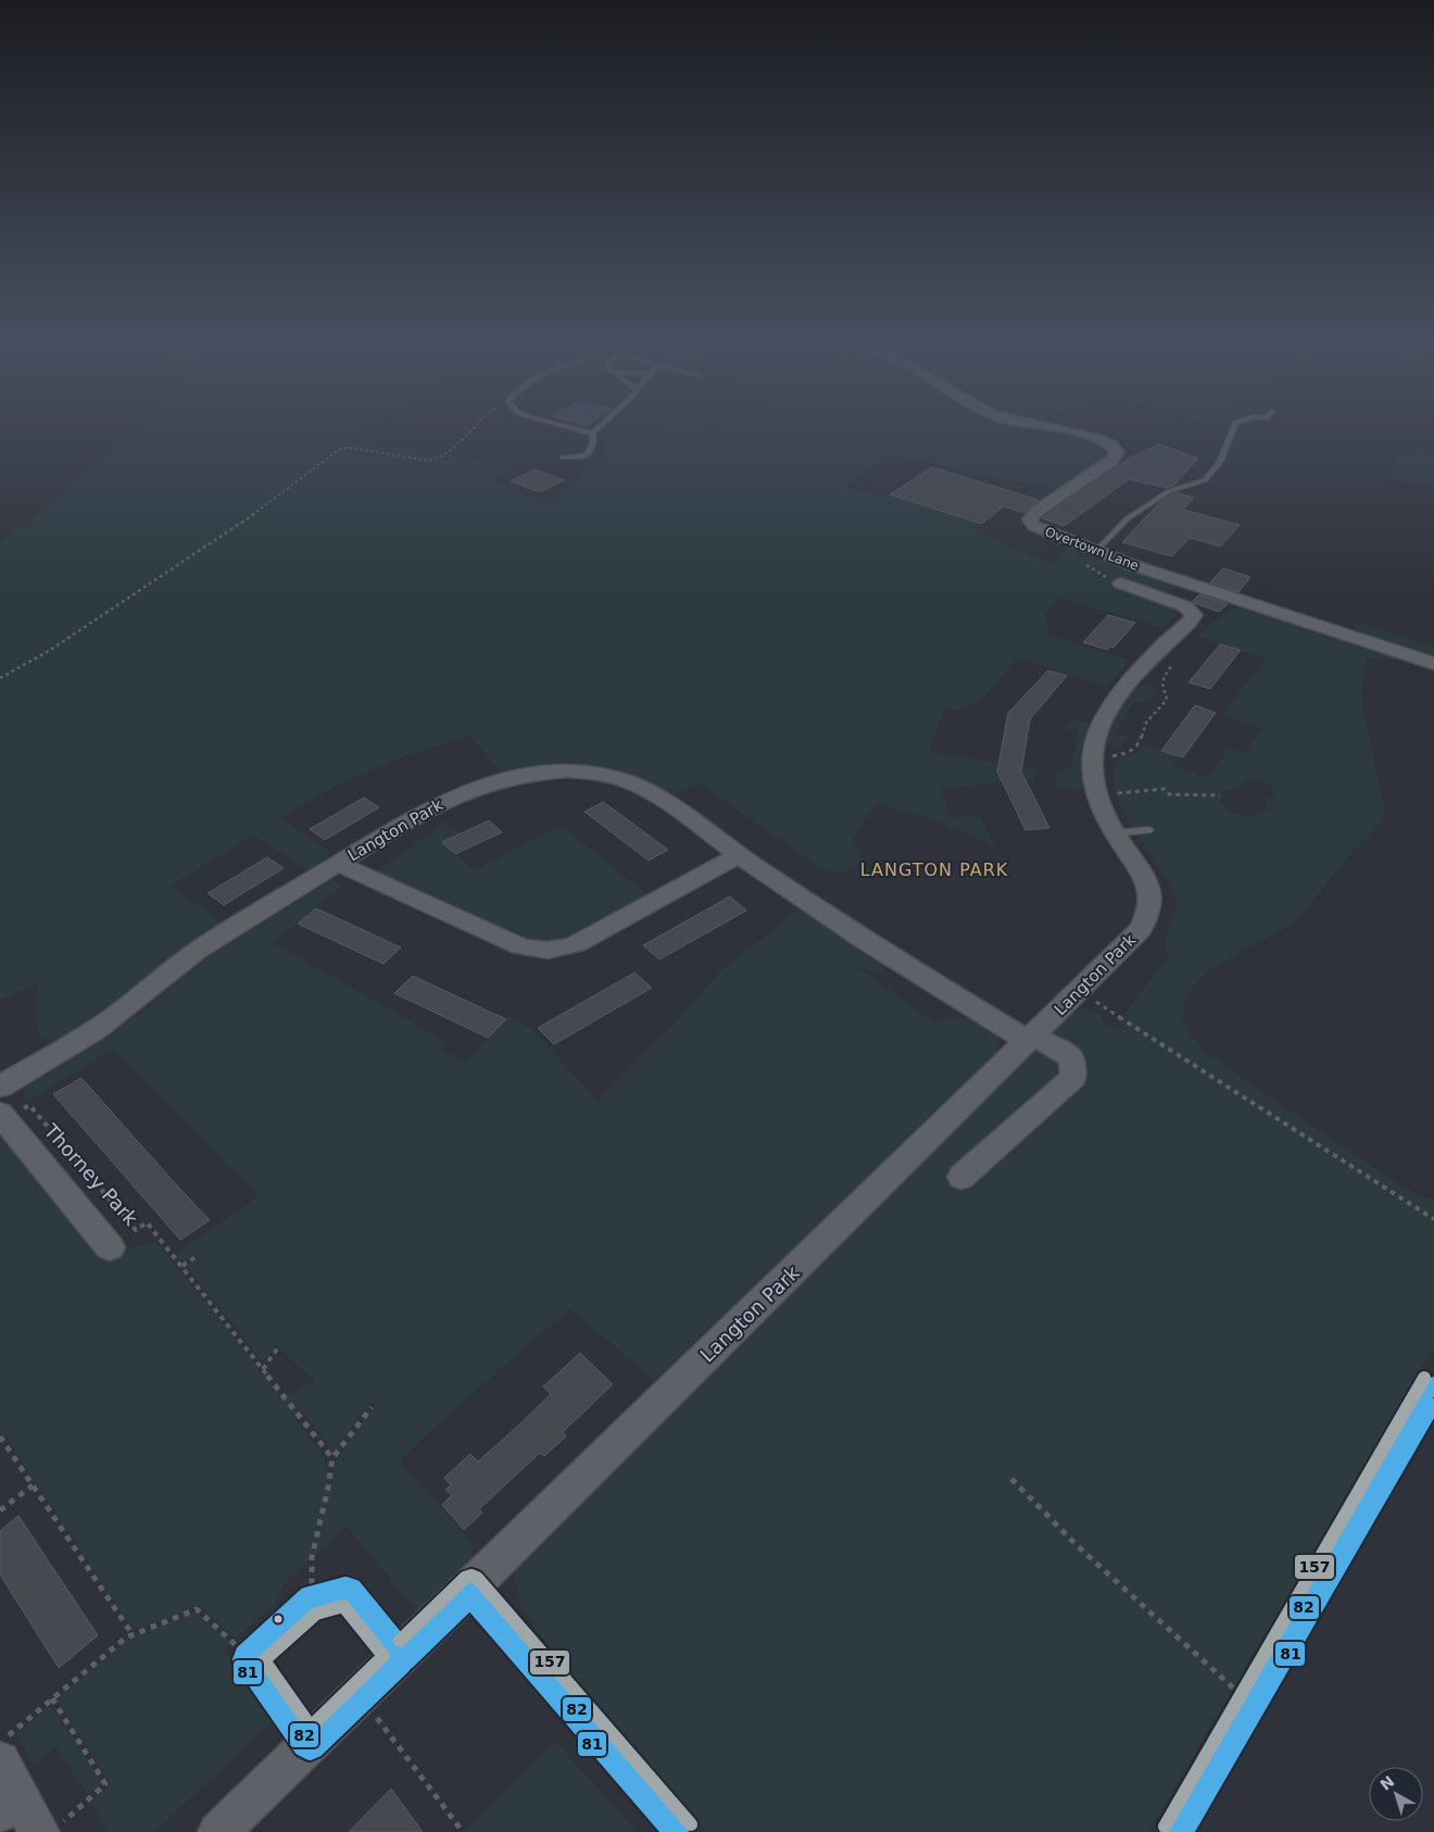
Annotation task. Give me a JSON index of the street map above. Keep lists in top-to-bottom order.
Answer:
{
  "streets": {
    "street": ["Overtown Lane", "Langton Park", "Thorney Park"]
  },
  "districts": ["LANGTON PARK"],
  "lines": ["transit line 157", "transit line 82", "transit line 81"],
  "north": "top left"
}
